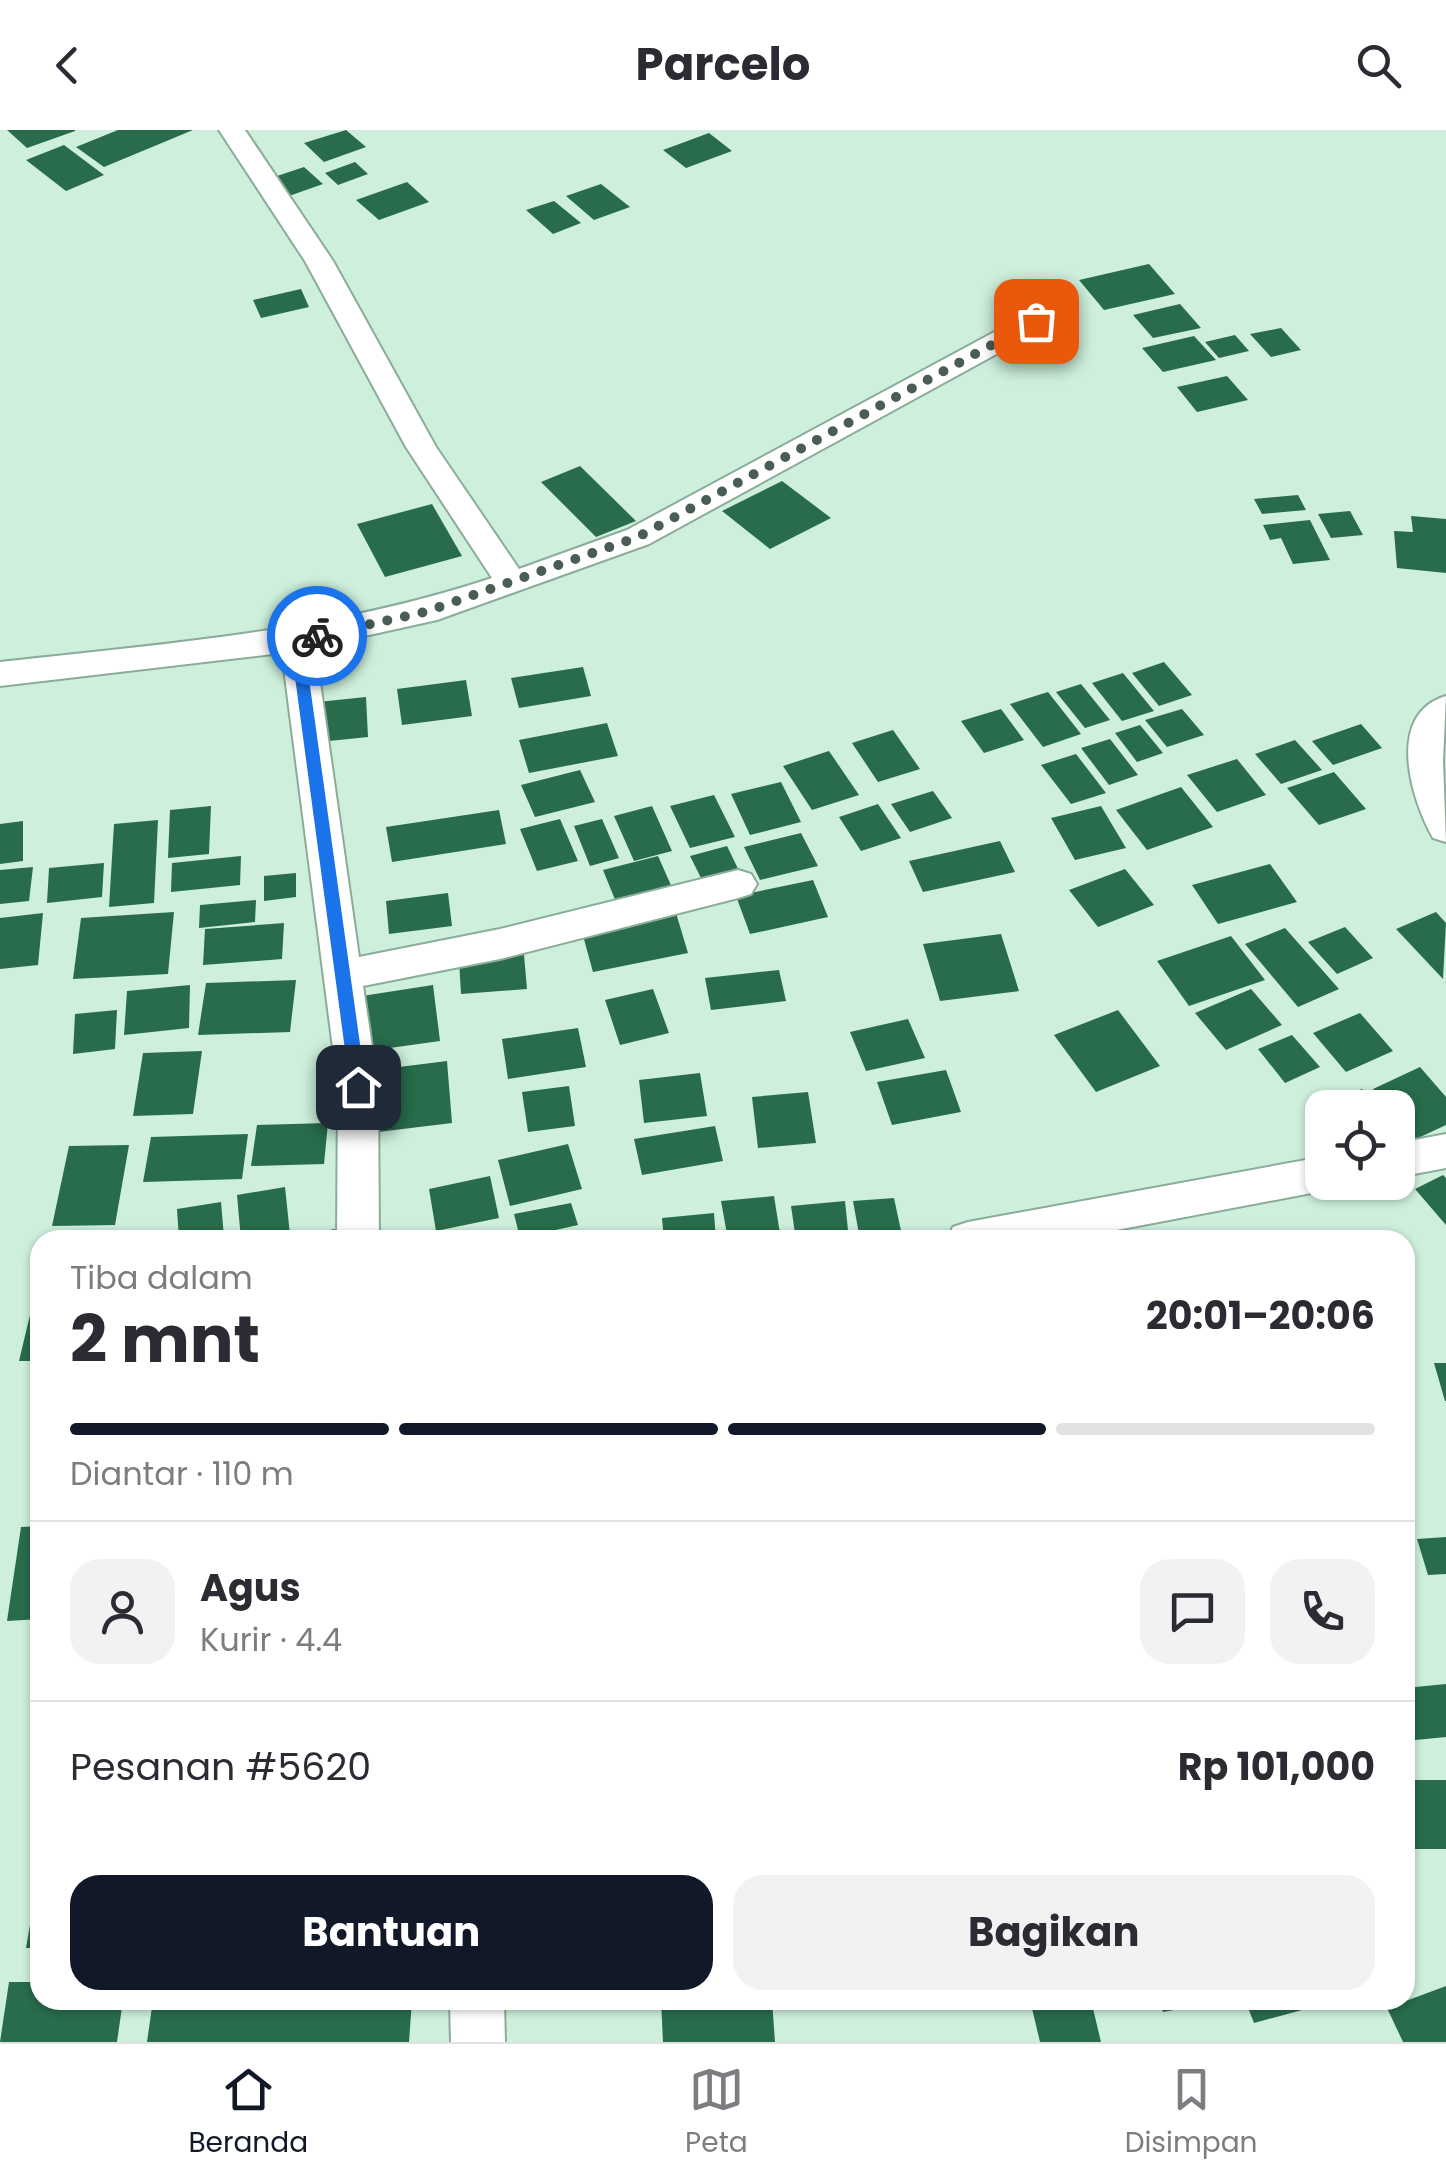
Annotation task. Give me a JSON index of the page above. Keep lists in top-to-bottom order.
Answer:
{
  "page": {
    "header": "Parcelo",
    "heading": ["2 mnt", "Tiba dalam", "20:01–20:06"],
    "panel": [
      "Agus",
      "Kurir · 4.4",
      "Pesanan #5620",
      "Rp 101,000"
    ],
    "bar": "Diantar · 110 m",
    "buttons": ["Bantuan", "Bagikan"],
    "tabs": ["Beranda", "Peta", "Disimpan"]
  }
}
